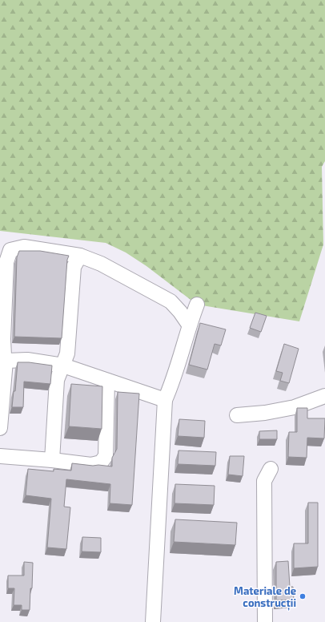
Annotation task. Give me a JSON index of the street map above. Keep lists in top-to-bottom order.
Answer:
{
  "places": ["Materiale de construcții"]
}
